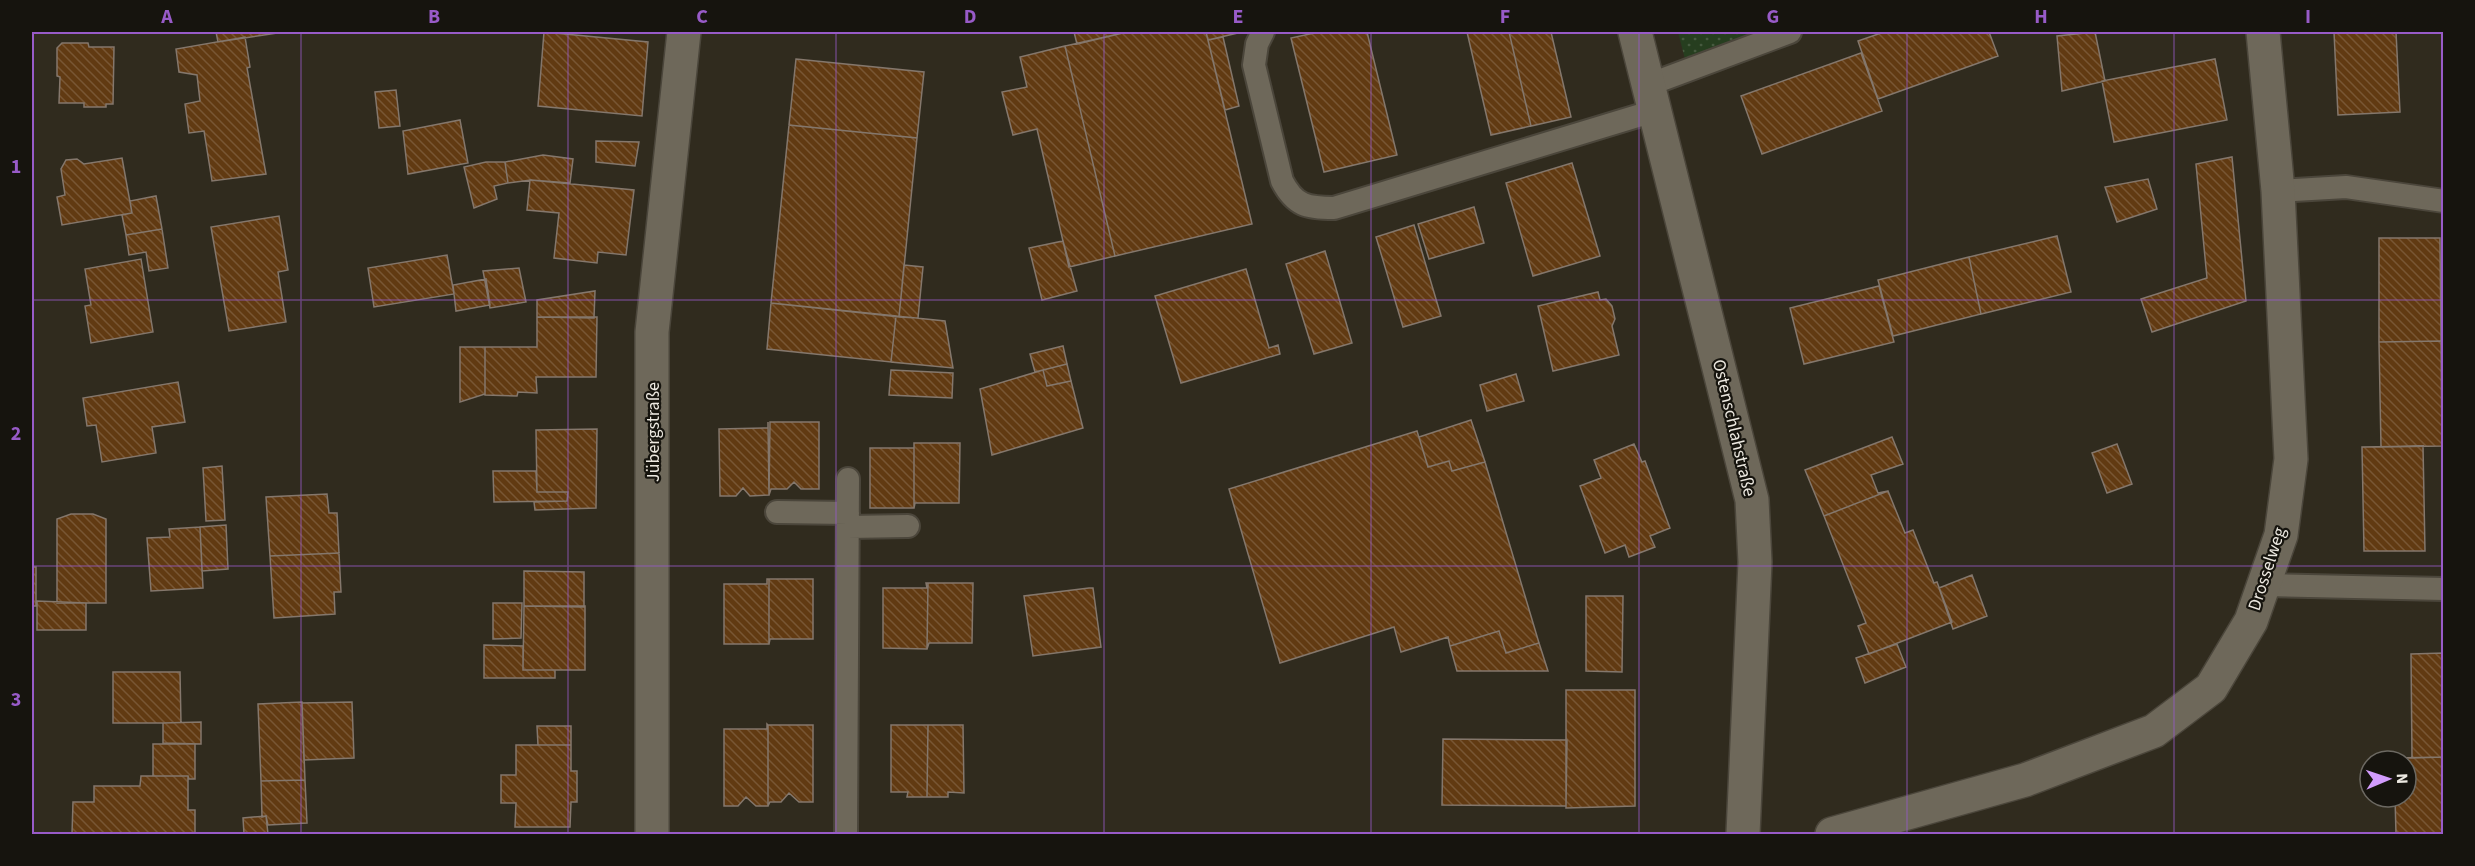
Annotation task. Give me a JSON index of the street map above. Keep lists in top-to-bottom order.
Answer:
{
  "streets": {
    "street": ["Ostenschlahstraße", "Jübergstraße", "Drosselweg"]
  },
  "north": "right",
  "grid": {
    "columns": [
      "A",
      "B",
      "C",
      "D",
      "E",
      "F",
      "G",
      "H",
      "I"
    ],
    "rows": ["1", "2", "3"]
  }
}
